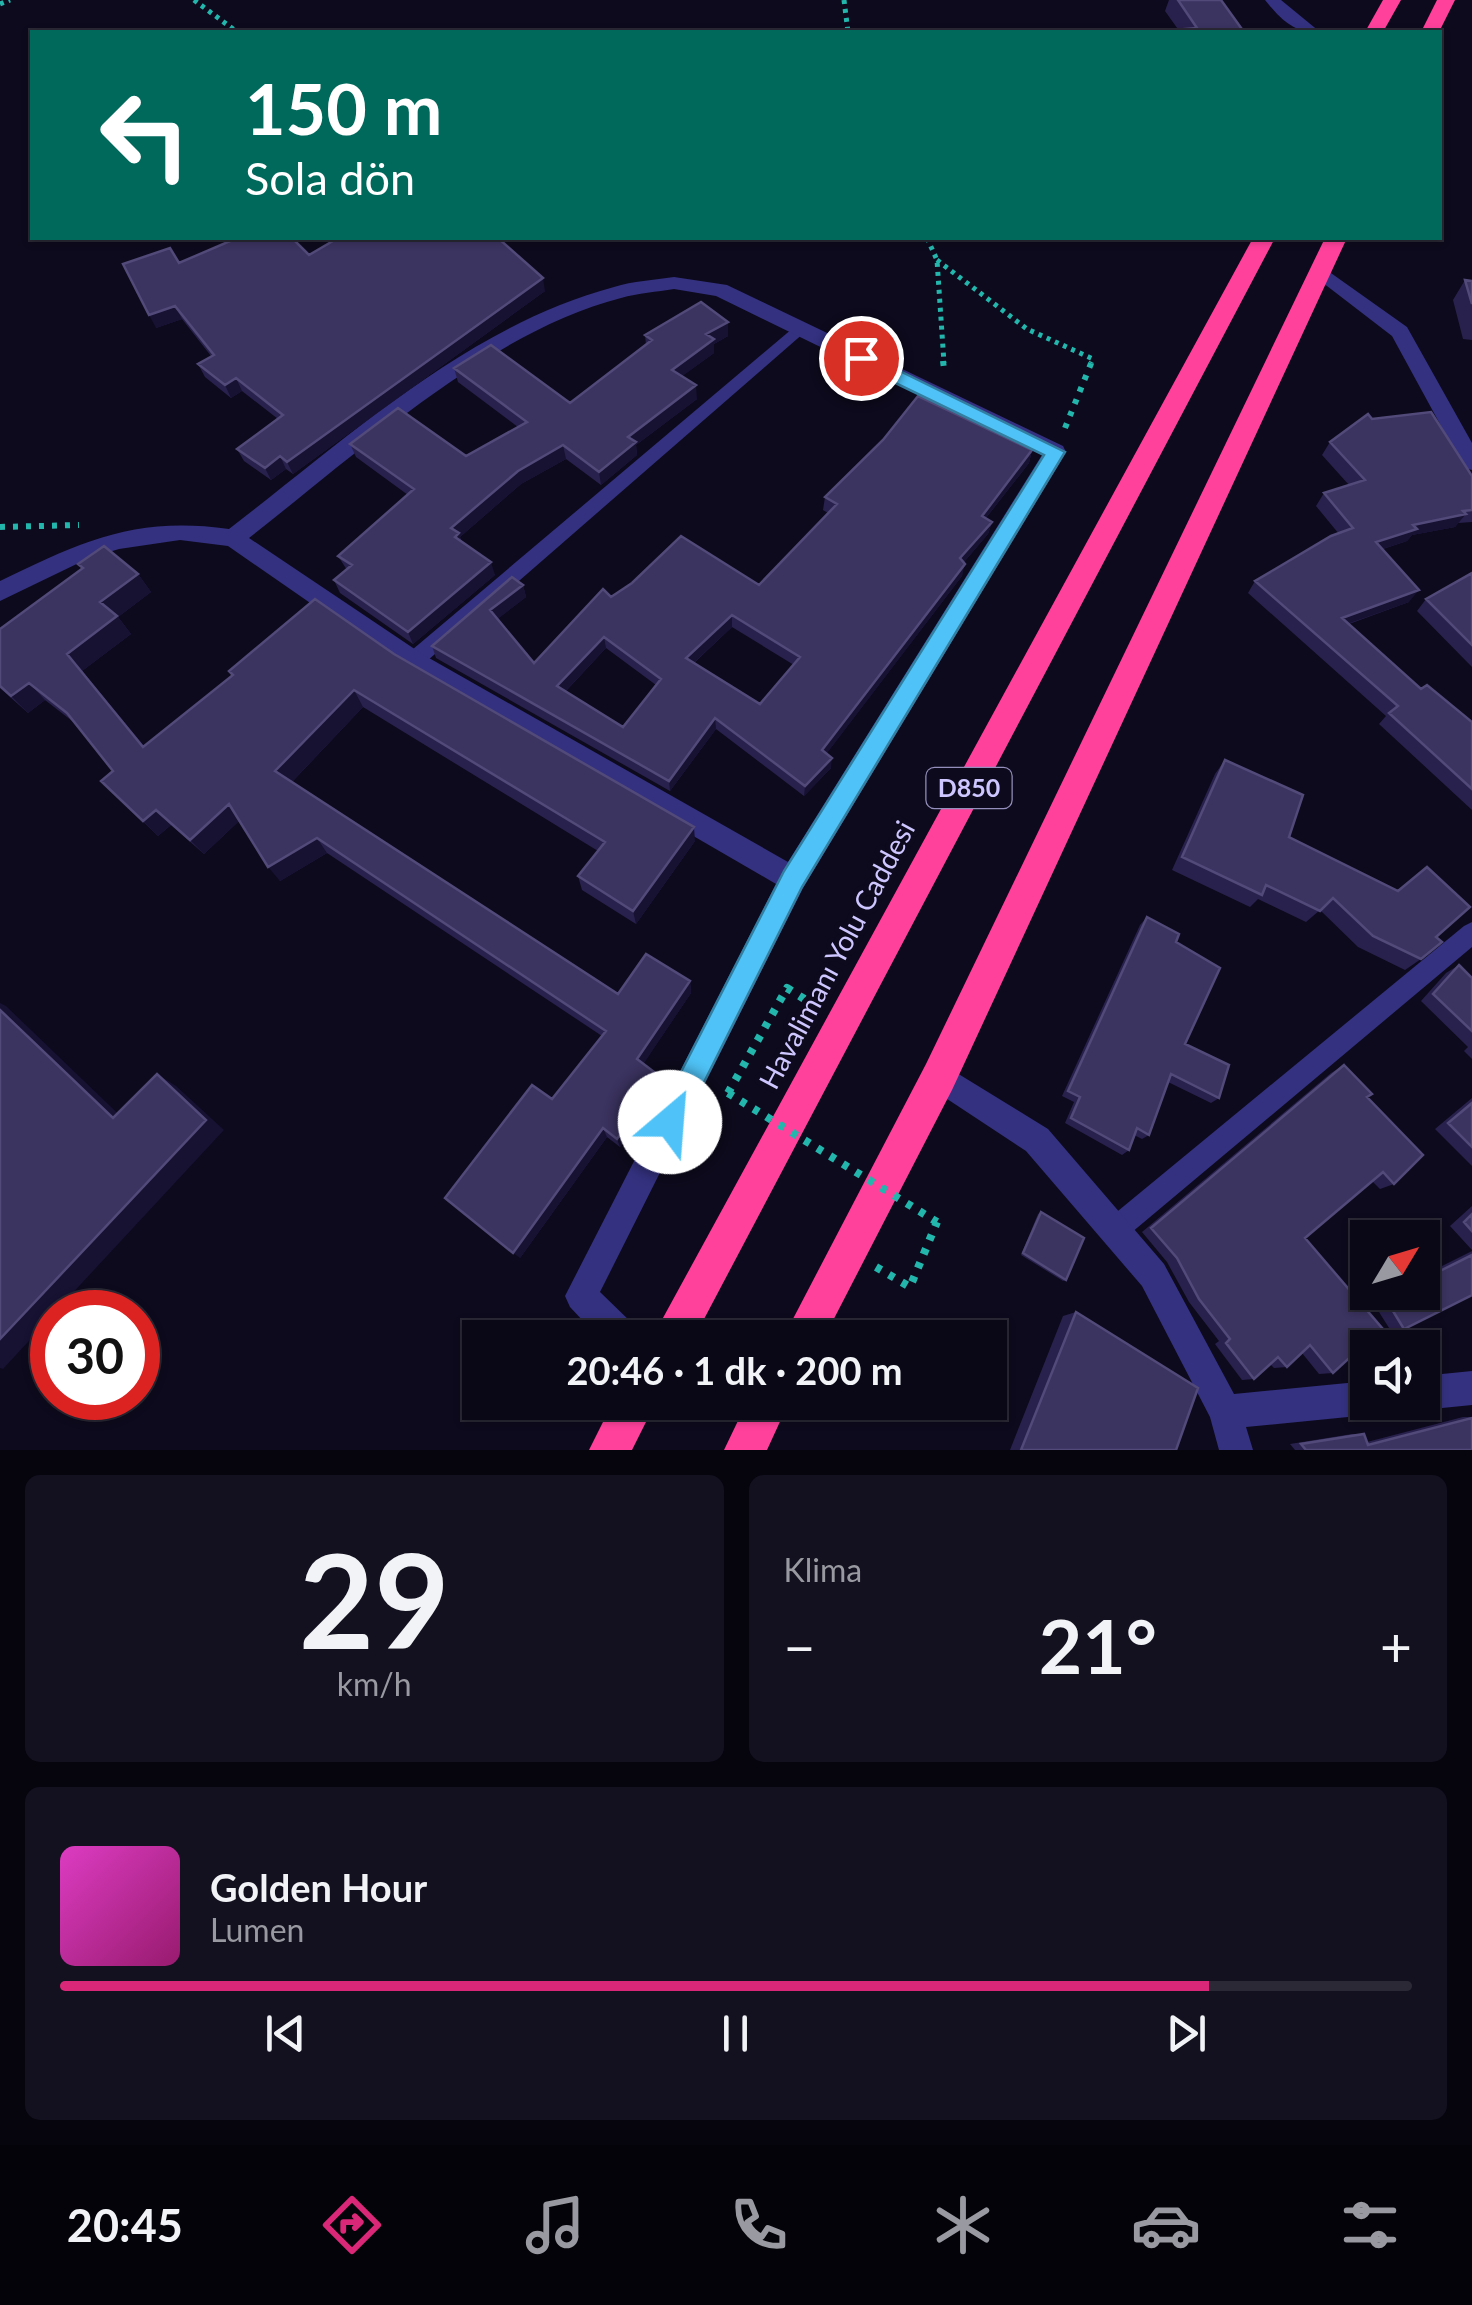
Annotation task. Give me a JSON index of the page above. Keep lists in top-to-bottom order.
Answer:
{
  "streets": {
    "highway": ["D850", "Havalimanı Yolu Caddesi"]
  },
  "north": "top right",
  "page": {
    "turn": ["150 m", "Sola dön"],
    "limit": "30",
    "trip": "20:46 · 1 dk · 200 m",
    "tile": [
      ["29", "km/h"],
      "Klima"
    ],
    "heat": ["−", "21°", "+"],
    "song": ["Golden Hour", "Lumen"],
    "tabs": "20:45"
  }
}
